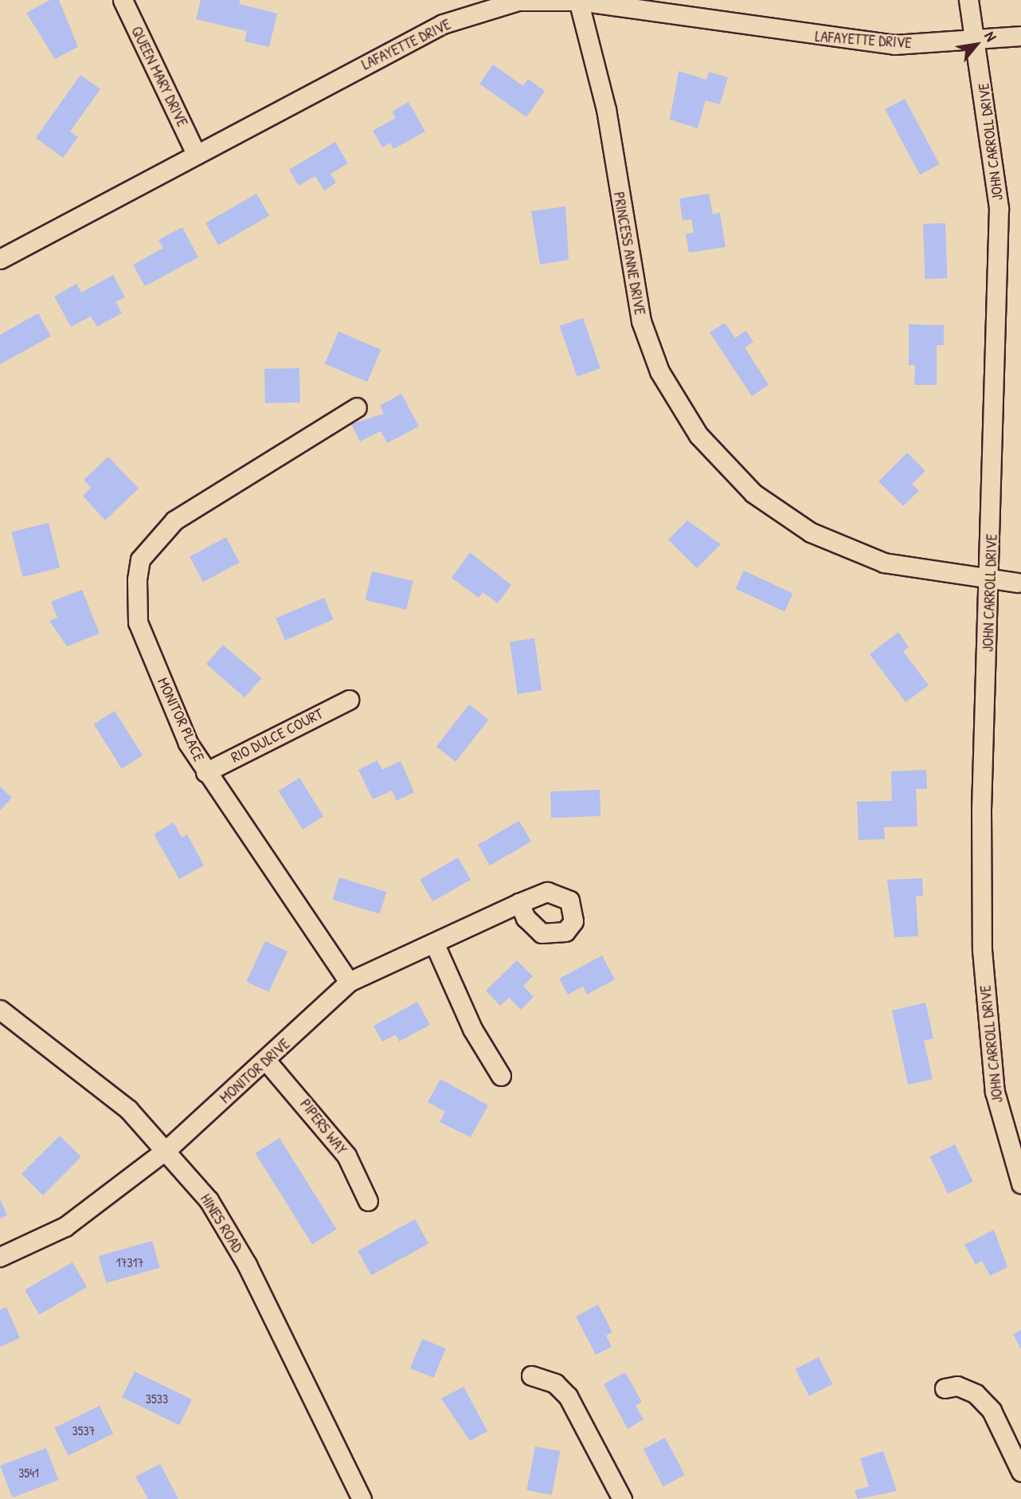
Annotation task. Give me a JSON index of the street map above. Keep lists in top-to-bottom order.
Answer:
{
  "streets": {
    "street": [
      "LAFAYETTE DRIVE",
      "QUEEN MARY DRIVE",
      "JOHN CARROLL DRIVE",
      "PRINCESS ANNE DRIVE",
      "MONITOR PLACE",
      "RIO DULCE COURT",
      "MONITOR DRIVE",
      "PIPERS WAY",
      "HINES ROAD"
    ]
  },
  "crossings": [
    ["LAFAYETTE DRIVE", "QUEEN MARY DRIVE"],
    ["LAFAYETTE DRIVE", "JOHN CARROLL DRIVE"],
    ["LAFAYETTE DRIVE", "PRINCESS ANNE DRIVE"],
    ["JOHN CARROLL DRIVE", "PRINCESS ANNE DRIVE"],
    ["MONITOR PLACE", "RIO DULCE COURT"],
    ["MONITOR PLACE", "MONITOR DRIVE"],
    ["MONITOR DRIVE", "PIPERS WAY"],
    ["MONITOR DRIVE", "HINES ROAD"]
  ],
  "house_numbers": [
    "17317",
    "3533",
    "3537",
    "3541"
  ],
  "north": "top right"
}
